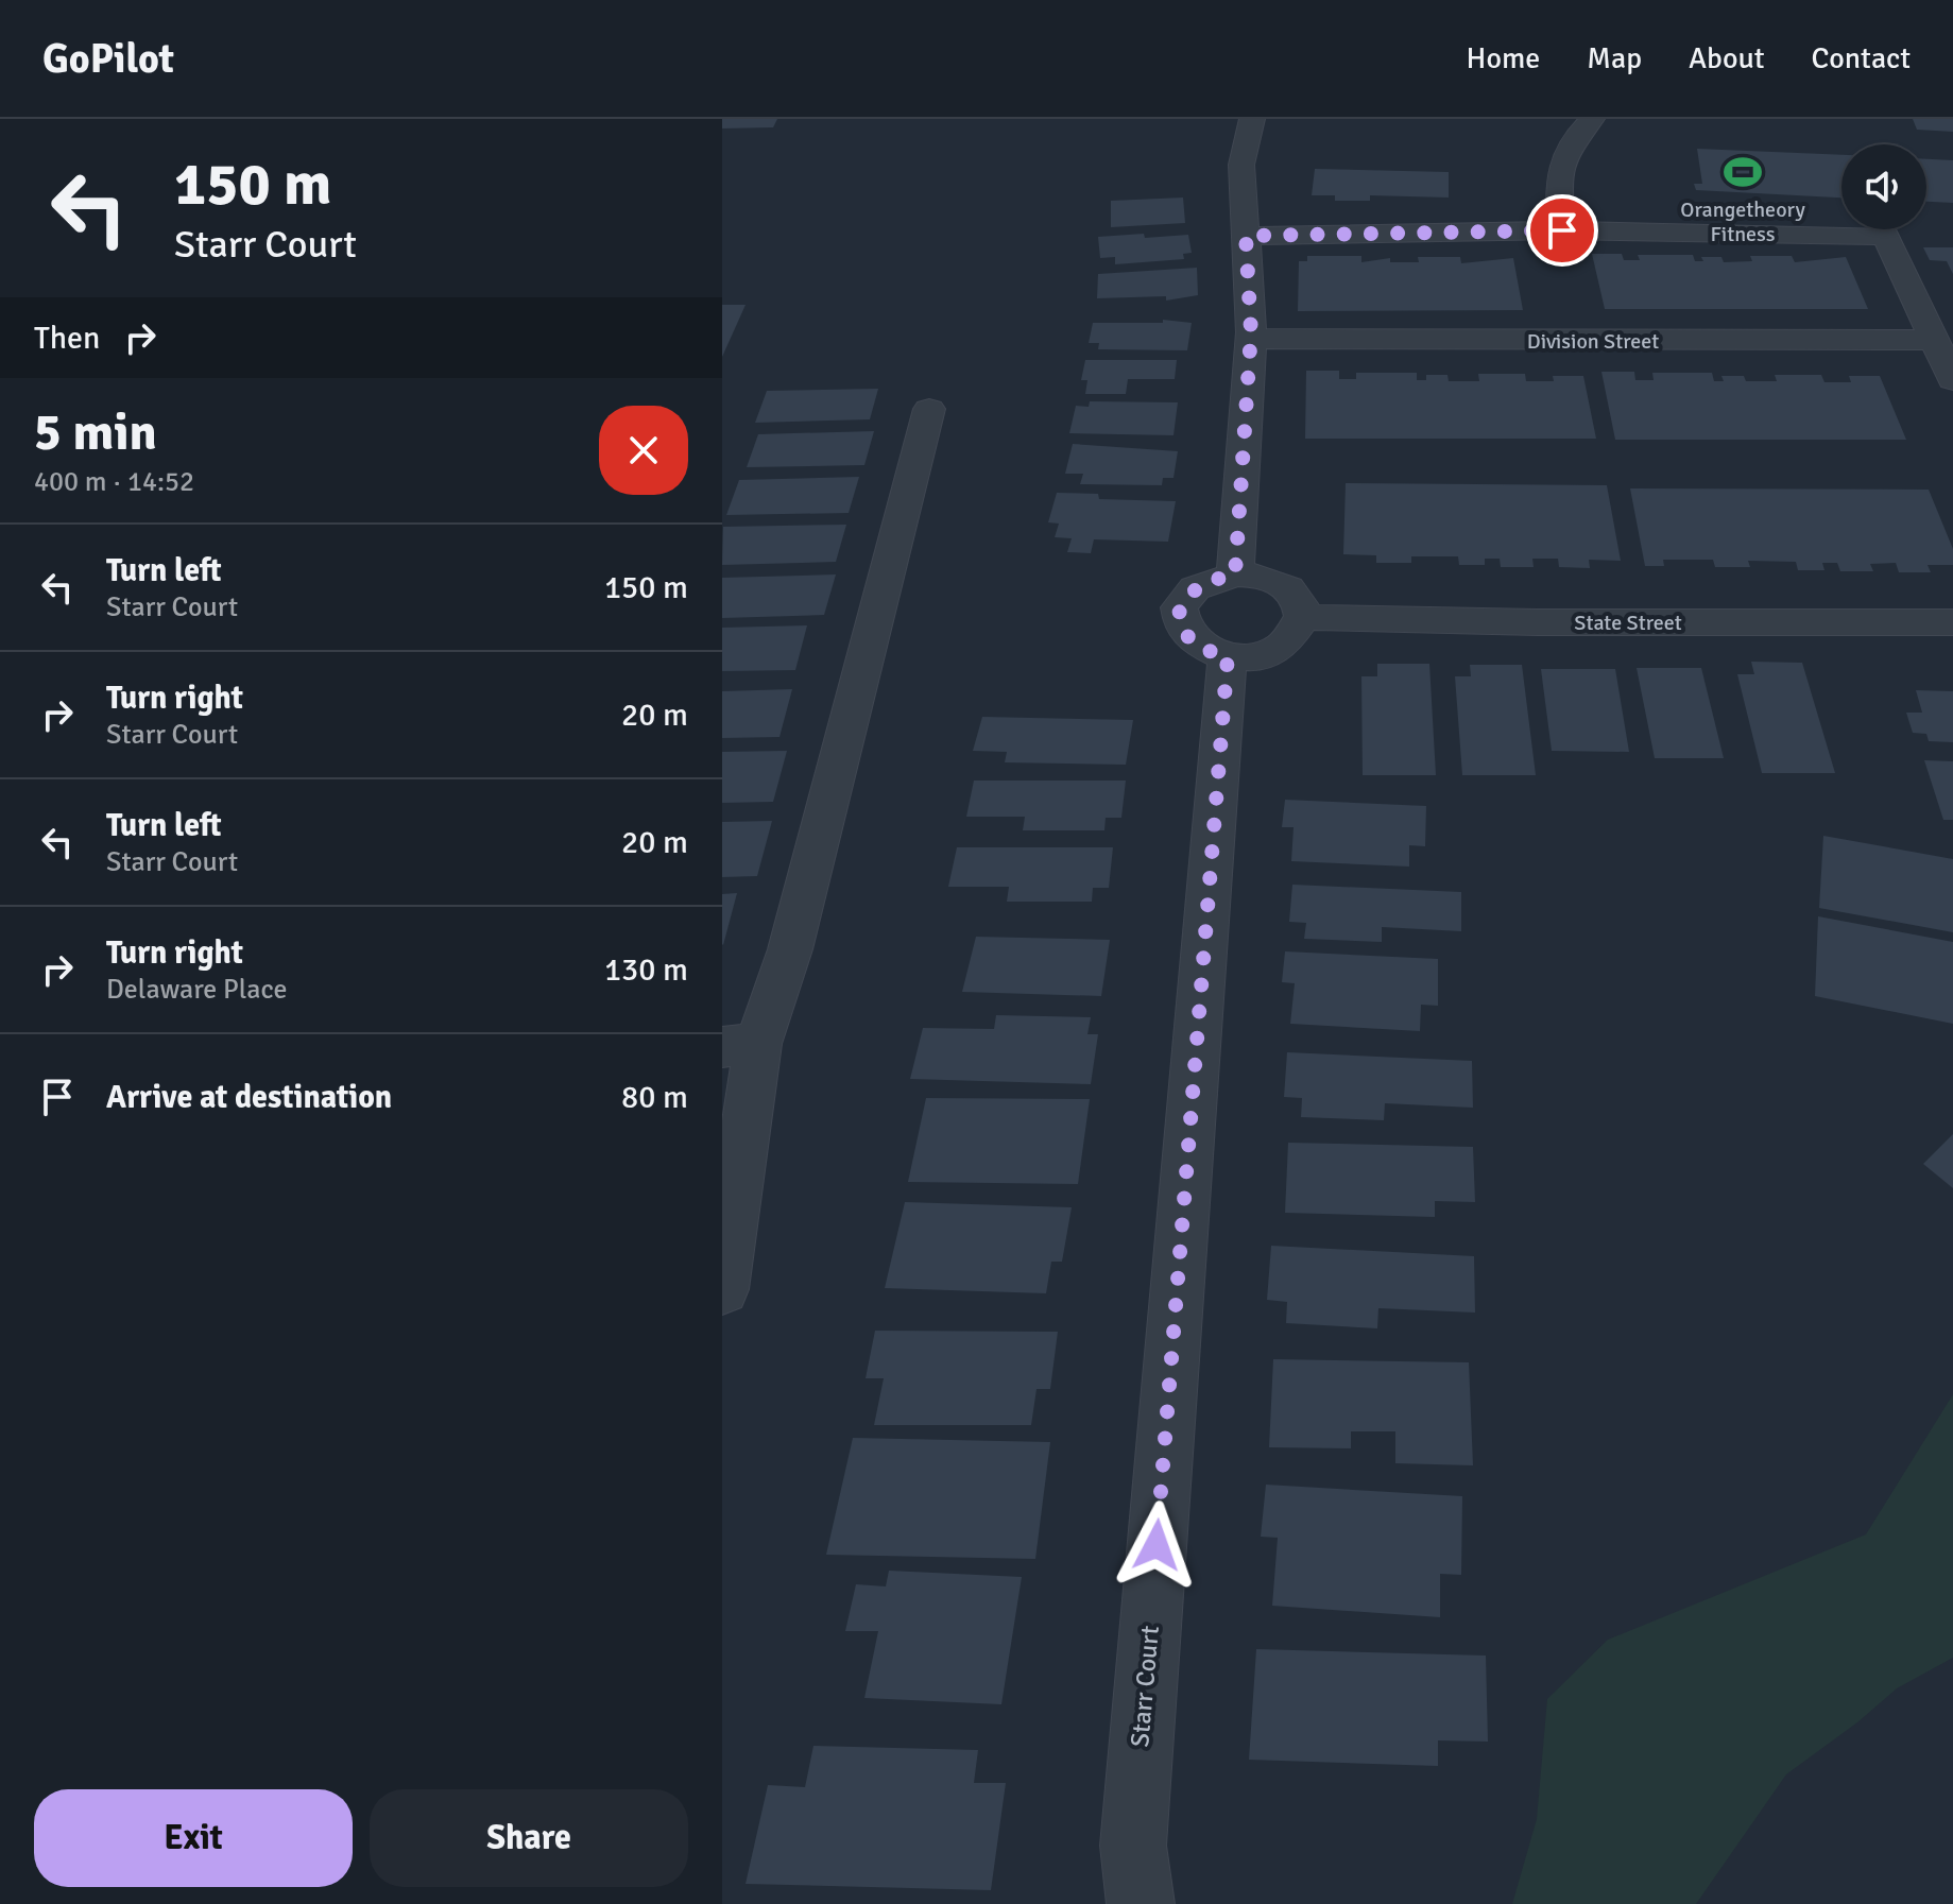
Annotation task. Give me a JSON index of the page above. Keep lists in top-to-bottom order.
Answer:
{
  "streets": {
    "street": ["Division Street", "State Street", "Starr Court"]
  },
  "crossings": [
    ["State Street", "Starr Court"]
  ],
  "places": {
    "sports": ["Orangetheory Fitness"]
  },
  "page": {
    "header": "GoPilot",
    "nav": [
      "Home",
      "Map",
      "About",
      "Contact"
    ],
    "turn": ["150 m", "Starr Court"],
    "then": "Then",
    "heading": ["5 min", "400 m · 14:52"],
    "list": [
      {
        "name": "Turn left",
        "note": "Starr Court",
        "value": "150 m"
      },
      {
        "name": "Turn right",
        "note": "Starr Court",
        "value": "20 m"
      },
      {
        "name": "Turn left",
        "note": "Starr Court",
        "value": "20 m"
      },
      {
        "name": "Turn right",
        "note": "Delaware Place",
        "value": "130 m"
      },
      {
        "name": "Arrive at destination",
        "value": "80 m"
      }
    ],
    "buttons": ["Exit", "Share"]
  }
}
